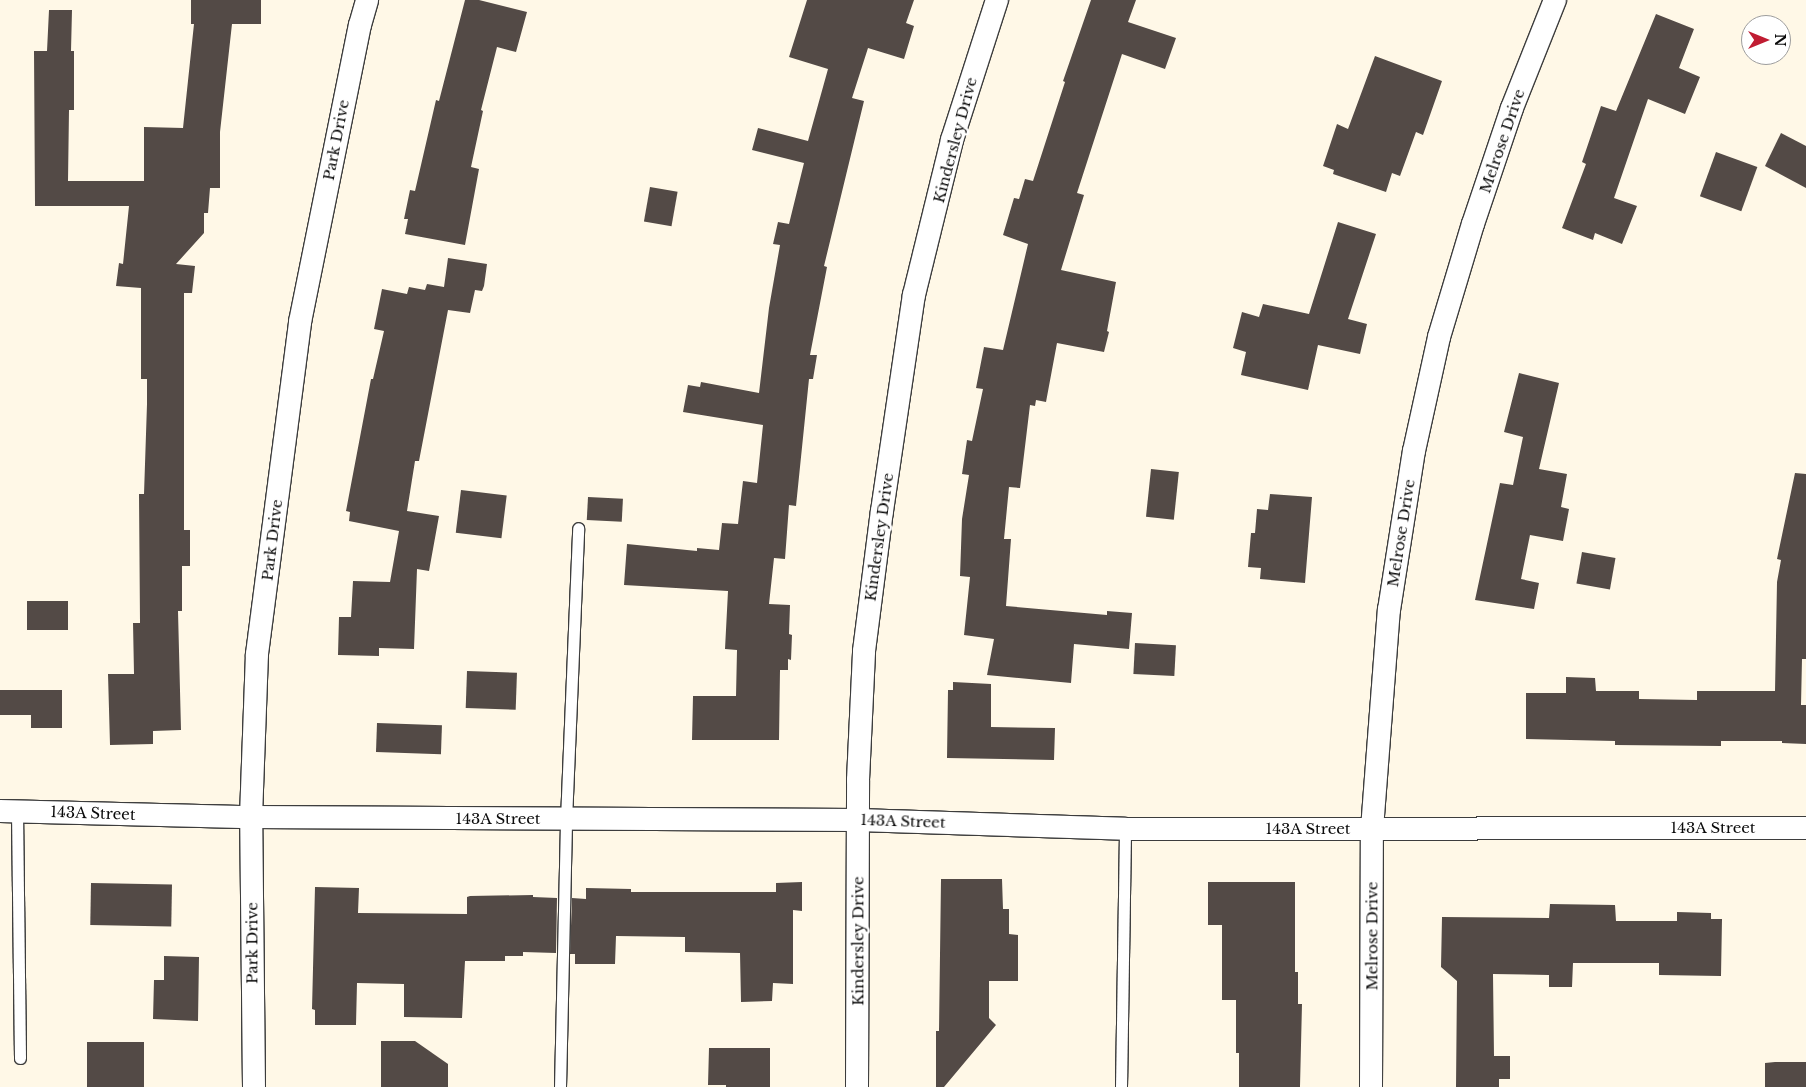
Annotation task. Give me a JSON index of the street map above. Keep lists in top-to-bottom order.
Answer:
{
  "streets": {
    "street": [
      "Park Drive",
      "Kindersley Drive",
      "Melrose Drive",
      "143A Street"
    ]
  },
  "crossings": [
    ["Park Drive", "143A Street"],
    ["Kindersley Drive", "143A Street"],
    ["Melrose Drive", "143A Street"]
  ],
  "north": "right"
}
